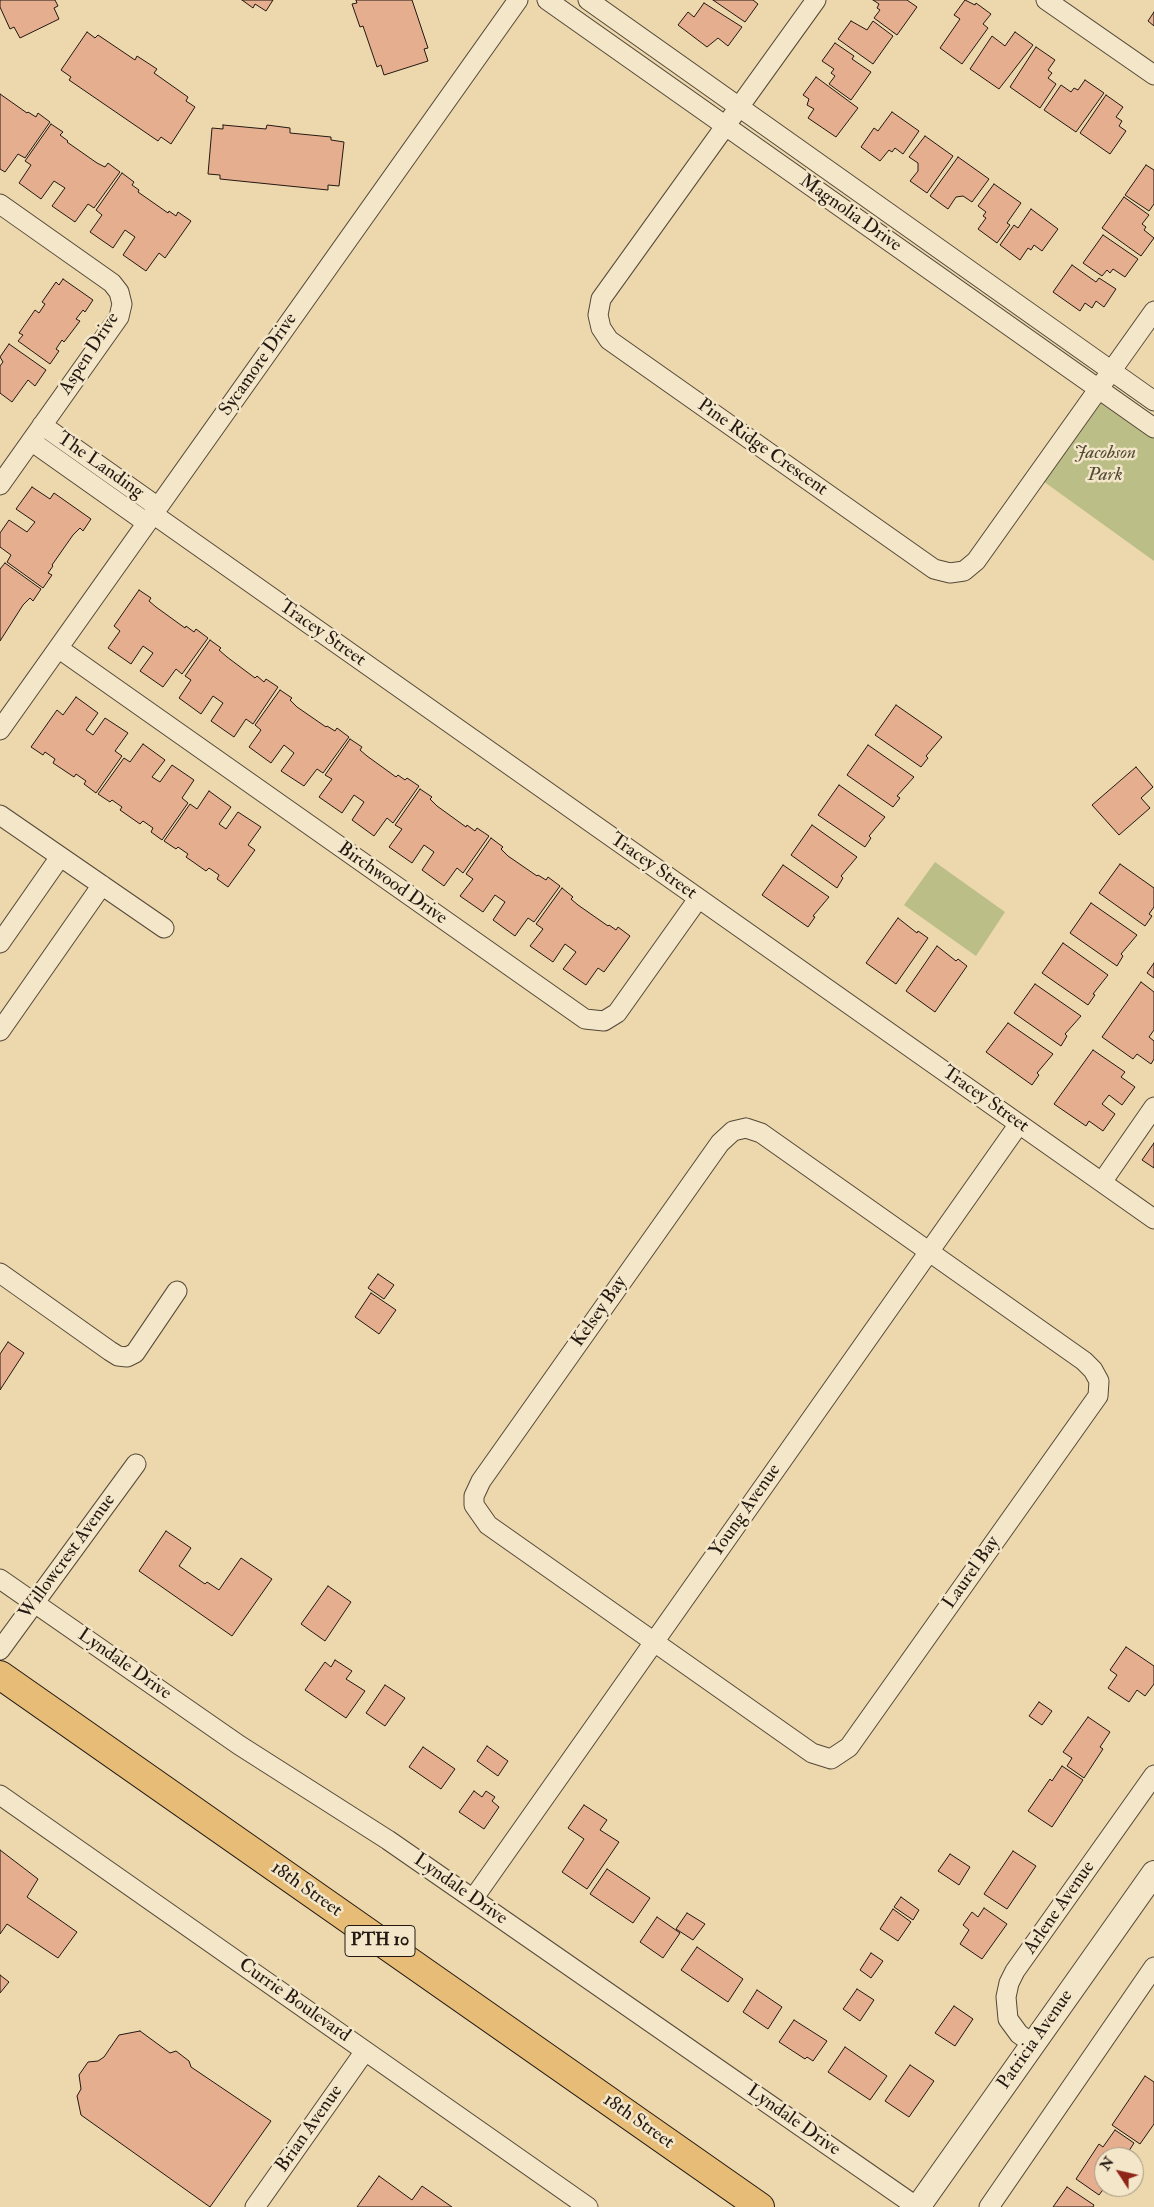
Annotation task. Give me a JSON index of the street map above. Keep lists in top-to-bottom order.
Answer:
{
  "streets": {
    "main road": ["18th Street", "PTH 10"],
    "street": [
      "Magnolia Drive",
      "Aspen Drive",
      "Sycamore Drive",
      "Pine Ridge Crescent",
      "The Landing",
      "Tracey Street",
      "Birchwood Drive",
      "Kelsey Bay",
      "Young Avenue",
      "Willowcrest Avenue",
      "Laurel Bay",
      "Lyndale Drive",
      "Arlene Avenue",
      "Currie Boulevard",
      "Patricia Avenue",
      "Brian Avenue"
    ]
  },
  "crossings": [
    ["Magnolia Drive", "Pine Ridge Crescent"],
    ["Aspen Drive", "The Landing"],
    ["Sycamore Drive", "The Landing"],
    ["Sycamore Drive", "Tracey Street"],
    ["Sycamore Drive", "Birchwood Drive"],
    ["The Landing", "Tracey Street"],
    ["Tracey Street", "Birchwood Drive"],
    ["Tracey Street", "Young Avenue"],
    ["Kelsey Bay", "Young Avenue"],
    ["Kelsey Bay", "Laurel Bay"],
    ["Young Avenue", "Laurel Bay"],
    ["Young Avenue", "Lyndale Drive"],
    ["Willowcrest Avenue", "Lyndale Drive"],
    ["Lyndale Drive", "Patricia Avenue"],
    ["Arlene Avenue", "Patricia Avenue"],
    ["Currie Boulevard", "Brian Avenue"]
  ],
  "parks": ["Jacobson Park"],
  "north": "top left"
}
